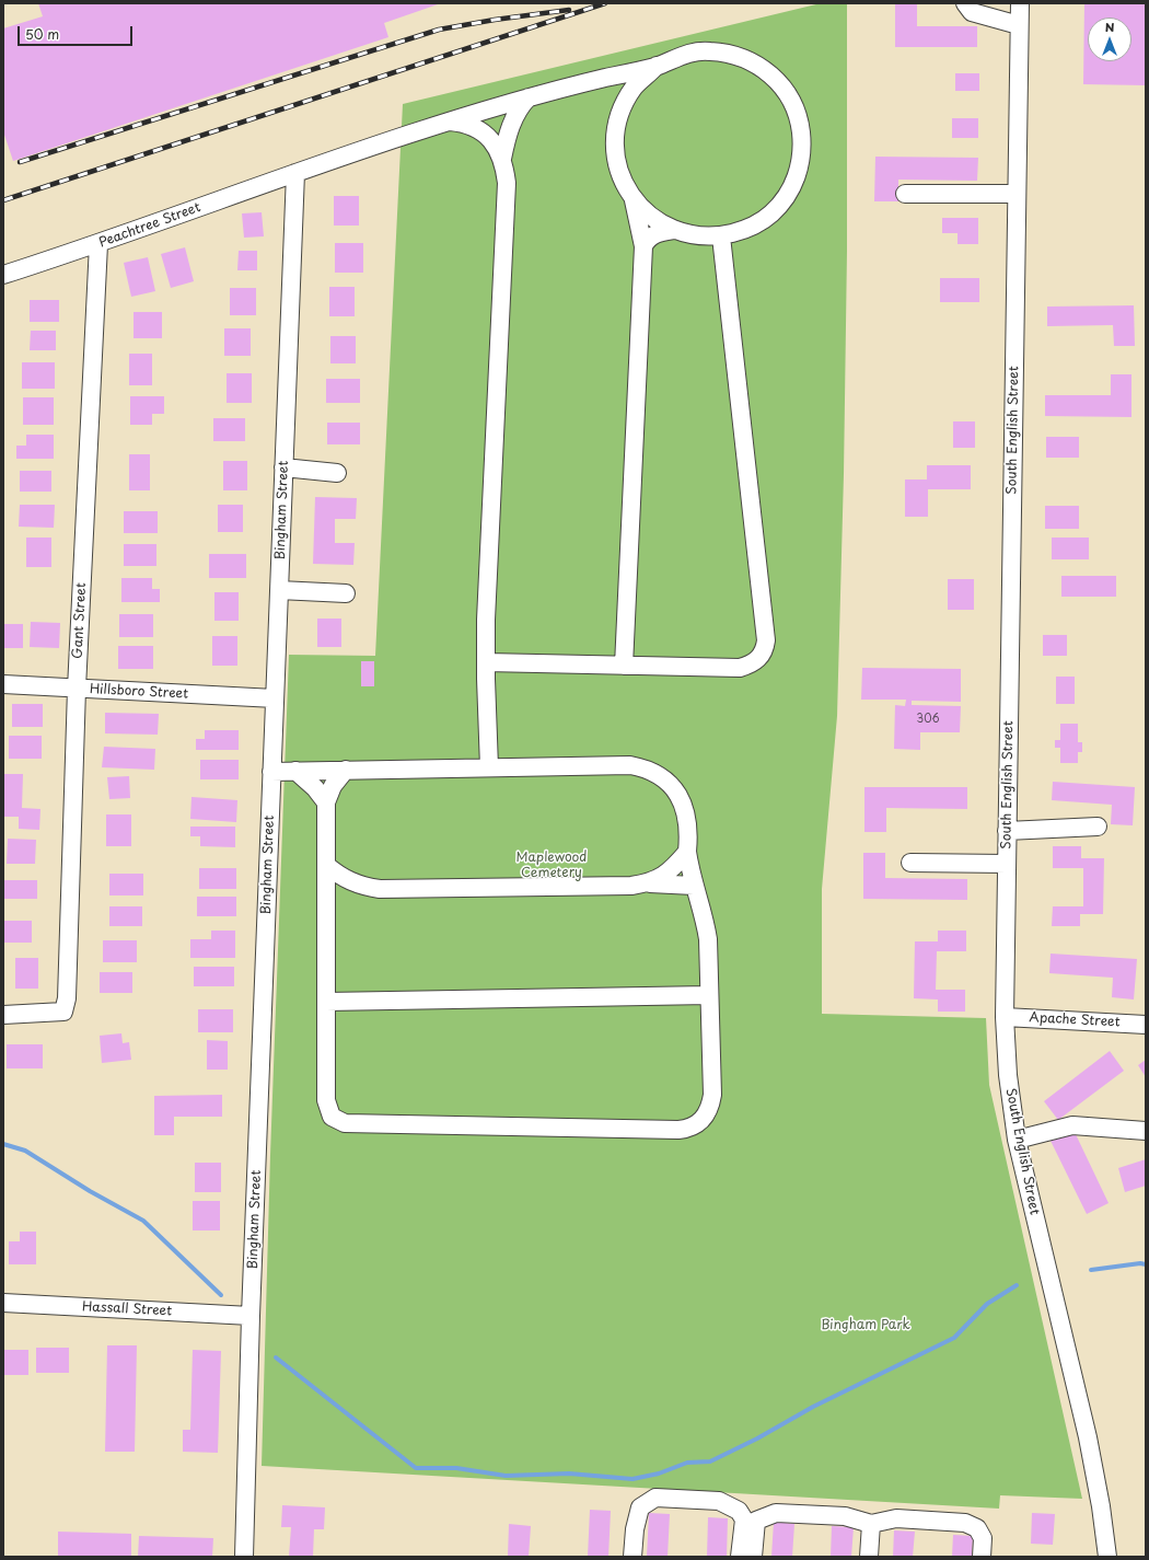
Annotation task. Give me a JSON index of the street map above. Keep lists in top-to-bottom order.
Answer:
{
  "streets": {
    "street": [
      "Peachtree Street",
      "South English Street",
      "Bingham Street",
      "Gant Street",
      "Hillsboro Street",
      "Apache Street",
      "Hassall Street"
    ]
  },
  "crossings": [
    ["Peachtree Street", "Bingham Street"],
    ["Peachtree Street", "Gant Street"],
    ["South English Street", "Apache Street"],
    ["Bingham Street", "Hillsboro Street"],
    ["Bingham Street", "Hassall Street"],
    ["Gant Street", "Hillsboro Street"]
  ],
  "parks": ["Maplewood Cemetery", "Bingham Park"],
  "house_numbers": ["306"],
  "scale_bar": "50 m",
  "north": "top"
}
